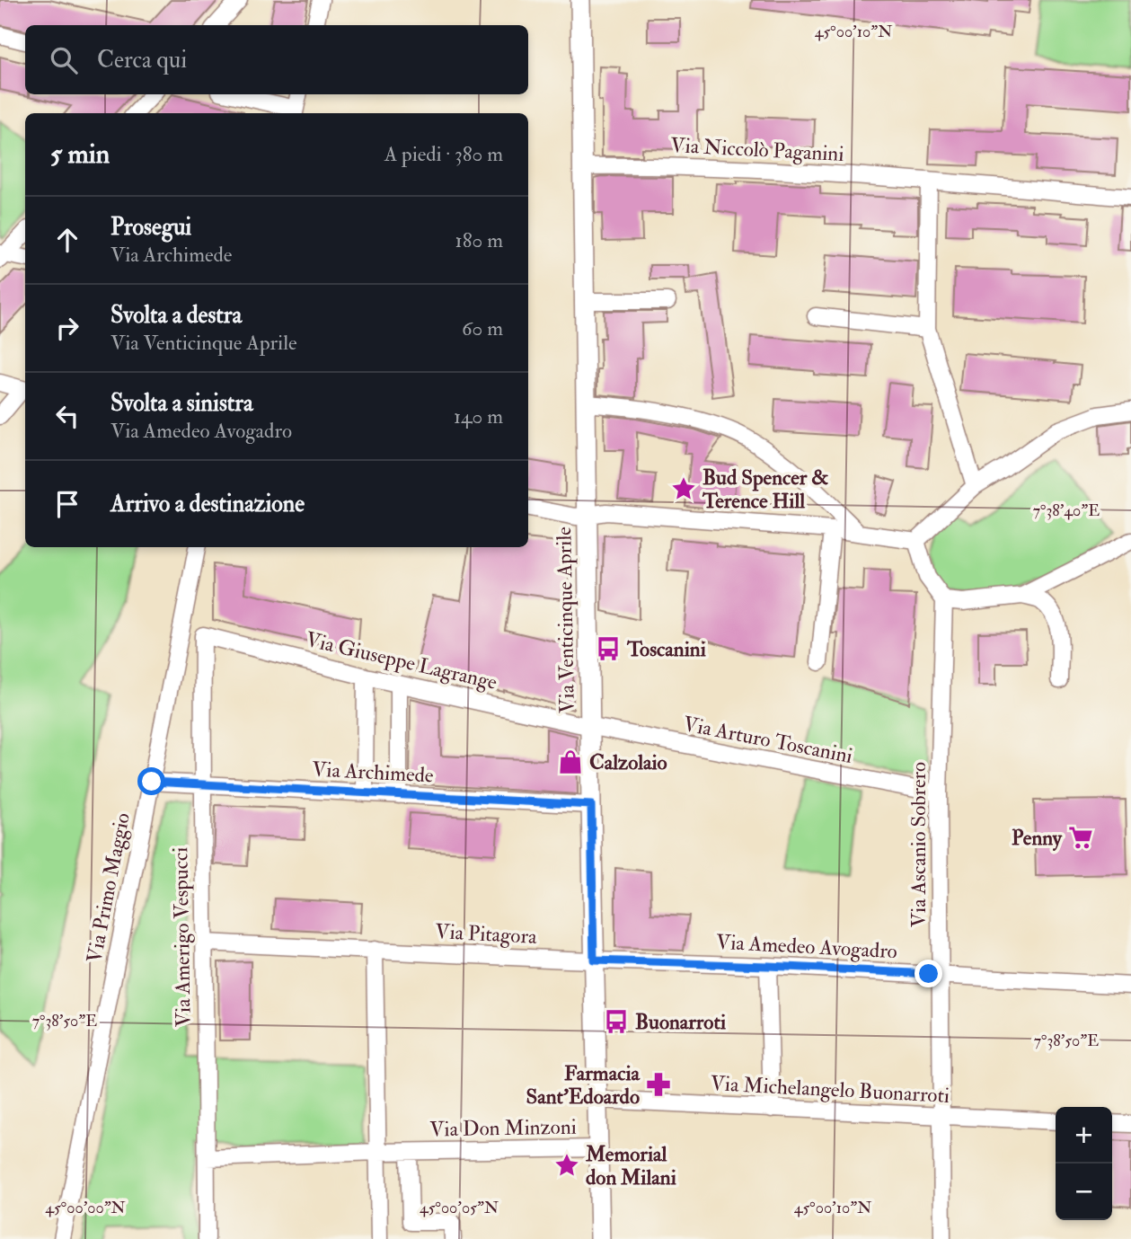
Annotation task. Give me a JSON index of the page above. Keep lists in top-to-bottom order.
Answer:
{
  "streets": {
    "street": [
      "Via Niccolò Paganini",
      "Via Venticinque Aprile",
      "Via Giuseppe Lagrange",
      "Via Arturo Toscanini",
      "Via Archimede",
      "Via Ascanio Sobrero",
      "Via Primo Maggio",
      "Via Pitagora",
      "Via Amerigo Vespucci",
      "Via Amedeo Avogadro",
      "Via Michelangelo Buonarroti",
      "Via Don Minzoni"
    ]
  },
  "crossings": [
    ["Via Niccolò Paganini", "Via Venticinque Aprile"],
    ["Via Venticinque Aprile", "Via Giuseppe Lagrange"],
    ["Via Venticinque Aprile", "Via Arturo Toscanini"],
    ["Via Venticinque Aprile", "Via Archimede"],
    ["Via Venticinque Aprile", "Via Pitagora"],
    ["Via Venticinque Aprile", "Via Amedeo Avogadro"],
    ["Via Venticinque Aprile", "Via Michelangelo Buonarroti"],
    ["Via Venticinque Aprile", "Via Don Minzoni"],
    ["Via Giuseppe Lagrange", "Via Arturo Toscanini"],
    ["Via Giuseppe Lagrange", "Via Amerigo Vespucci"],
    ["Via Arturo Toscanini", "Via Ascanio Sobrero"],
    ["Via Archimede", "Via Primo Maggio"],
    ["Via Archimede", "Via Amerigo Vespucci"],
    ["Via Ascanio Sobrero", "Via Amedeo Avogadro"],
    ["Via Ascanio Sobrero", "Via Michelangelo Buonarroti"],
    ["Via Pitagora", "Via Amerigo Vespucci"],
    ["Via Pitagora", "Via Amedeo Avogadro"],
    ["Via Amerigo Vespucci", "Via Don Minzoni"]
  ],
  "places": {
    "place": ["Bud Spencer & Terence Hill", "Memorial don Milani"],
    "bus stop": ["Toscanini", "Buonarroti"],
    "shop": ["Calzolaio"],
    "supermarket": ["Penny"],
    "pharmacy": ["Farmacia Sant'Edoardo"]
  },
  "page": {
    "search": "Cerca qui",
    "heading": ["5 min", "A piedi · 380 m"],
    "list": [
      ["Prosegui", "Via Archimede", "180 m"],
      ["Svolta a destra", "Via Venticinque Aprile", "60 m"],
      ["Svolta a sinistra", "Via Amedeo Avogadro", "140 m"],
      "Arrivo a destinazione"
    ],
    "map_buttons": ["+", "−"]
  },
  "coordinates": [
    "45°00'10\"N",
    "7°38'40\"E",
    "7°38'50\"E",
    "45°00'00\"N",
    "45°00'05\"N"
  ]
}
